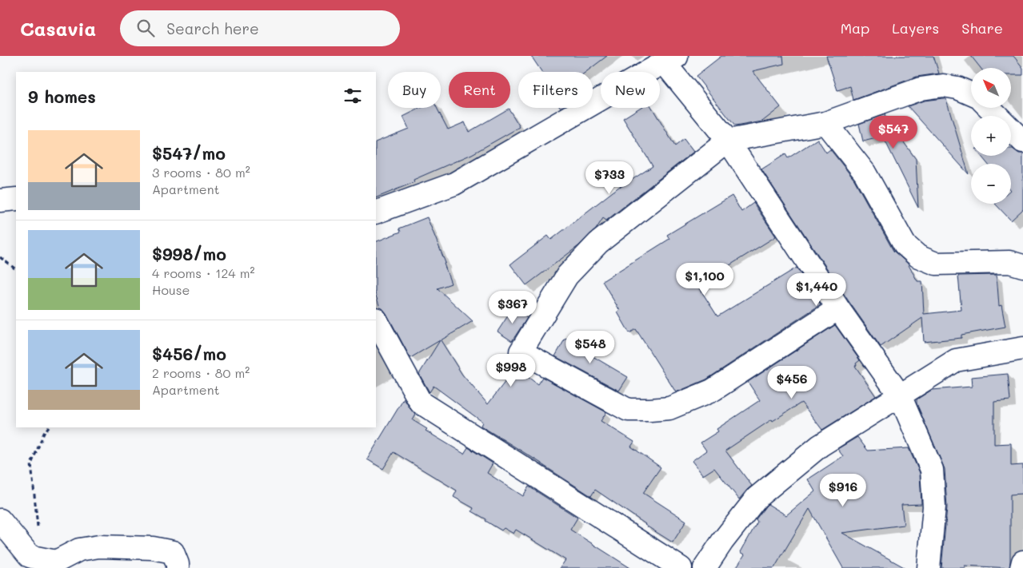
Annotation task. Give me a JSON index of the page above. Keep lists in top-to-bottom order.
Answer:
{
  "north": "top left",
  "page": {
    "header": "Casavia",
    "search": "Search here",
    "nav": ["Map", "Layers", "Share"],
    "map_buttons": ["+", "−"],
    "chip": [
      "Buy",
      "Rent",
      "Filters",
      "New"
    ],
    "heading": "9 homes",
    "price": [
      "$547",
      "$733",
      "$1,100",
      "$1,440",
      "$367",
      "$548",
      "$998",
      "$456",
      "$916"
    ],
    "list": [
      {
        "name": "$547/mo",
        "note": "3 rooms · 80 m² · Apartment"
      },
      {
        "name": "$998/mo",
        "note": "4 rooms · 124 m² · House"
      },
      {
        "name": "$456/mo",
        "note": "2 rooms · 80 m² · Apartment"
      }
    ]
  }
}
